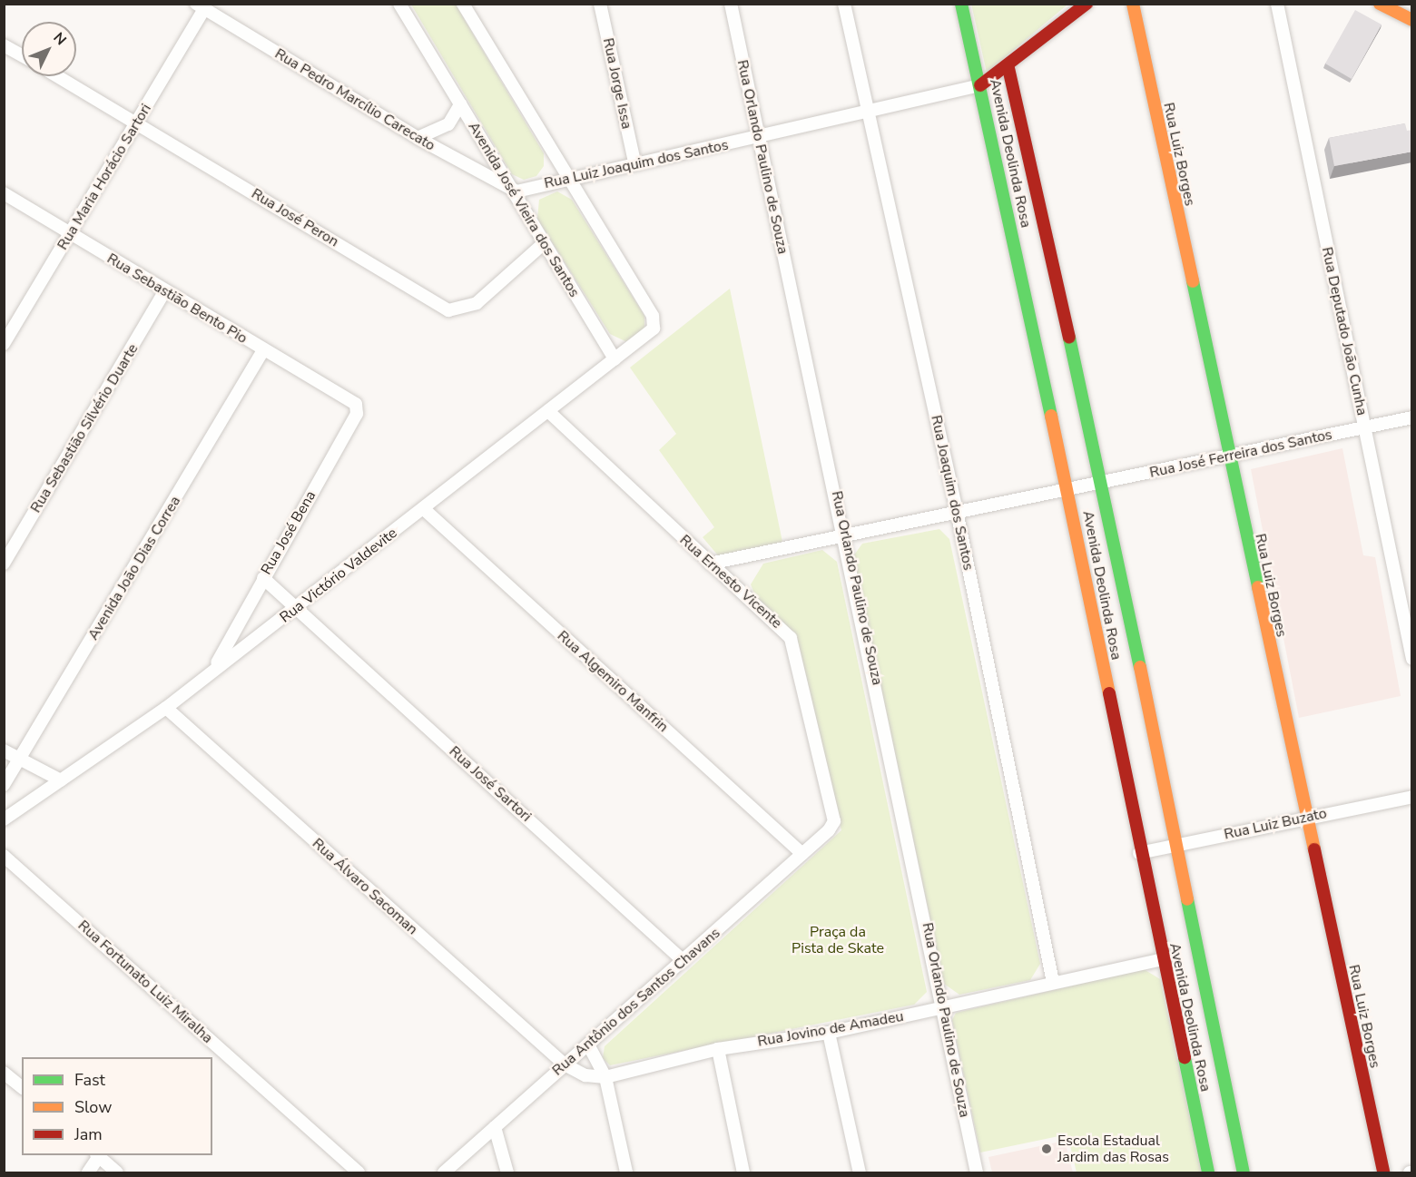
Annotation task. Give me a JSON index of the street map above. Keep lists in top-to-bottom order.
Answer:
{
  "streets": {
    "street": [
      "Rua Jorge Issa",
      "Rua Pedro Marcílio Carecato",
      "Avenida Deolinda Rosa",
      "Rua Luiz Borges",
      "Rua Orlando Paulino de Souza",
      "Rua Luiz Joaquim dos Santos",
      "Rua Maria Horácio Sartori",
      "Avenida José Vieira dos Santos",
      "Rua José Peron",
      "Rua Sebastião Bento Pio",
      "Rua Deputado João Cunha",
      "Rua Sebastião Silvério Duarte",
      "Rua José Ferreira dos Santos",
      "Rua Joaquim dos Santos",
      "Rua José Bena",
      "Avenida João Dias Correa",
      "Rua Victório Valdevite",
      "Rua Ernesto Vicente",
      "Rua Algemiro Manfrin",
      "Rua José Sartori",
      "Rua Luiz Buzato",
      "Rua Álvaro Sacoman",
      "Rua Fortunato Luiz Miralha",
      "Rua Antônio dos Santos Chavans",
      "Rua Jovino de Amadeu"
    ]
  },
  "crossings": [
    ["Rua Jorge Issa", "Rua Luiz Joaquim dos Santos"],
    ["Rua Pedro Marcílio Carecato", "Rua Luiz Joaquim dos Santos"],
    ["Rua Pedro Marcílio Carecato", "Rua Maria Horácio Sartori"],
    ["Rua Pedro Marcílio Carecato", "Avenida José Vieira dos Santos"],
    ["Avenida Deolinda Rosa", "Rua Luiz Joaquim dos Santos"],
    ["Avenida Deolinda Rosa", "Rua José Ferreira dos Santos"],
    ["Avenida Deolinda Rosa", "Rua Luiz Buzato"],
    ["Avenida Deolinda Rosa", "Rua Jovino de Amadeu"],
    ["Rua Luiz Borges", "Rua José Ferreira dos Santos"],
    ["Rua Luiz Borges", "Rua Luiz Buzato"],
    ["Rua Orlando Paulino de Souza", "Rua Luiz Joaquim dos Santos"],
    ["Rua Orlando Paulino de Souza", "Rua José Ferreira dos Santos"],
    ["Rua Orlando Paulino de Souza", "Rua Jovino de Amadeu"],
    ["Rua Luiz Joaquim dos Santos", "Avenida José Vieira dos Santos"],
    ["Rua Luiz Joaquim dos Santos", "Rua Joaquim dos Santos"],
    ["Rua Luiz Joaquim dos Santos", "Rua Victório Valdevite"],
    ["Rua Maria Horácio Sartori", "Rua José Peron"],
    ["Rua Maria Horácio Sartori", "Rua Sebastião Bento Pio"],
    ["Avenida José Vieira dos Santos", "Rua José Peron"],
    ["Avenida José Vieira dos Santos", "Rua Victório Valdevite"],
    ["Rua Sebastião Bento Pio", "Rua Sebastião Silvério Duarte"],
    ["Rua Sebastião Bento Pio", "Rua José Bena"],
    ["Rua Sebastião Bento Pio", "Avenida João Dias Correa"],
    ["Rua Deputado João Cunha", "Rua José Ferreira dos Santos"],
    ["Rua José Ferreira dos Santos", "Rua Joaquim dos Santos"],
    ["Rua José Ferreira dos Santos", "Rua Ernesto Vicente"],
    ["Rua Joaquim dos Santos", "Rua Jovino de Amadeu"],
    ["Rua José Bena", "Rua Victório Valdevite"],
    ["Rua José Bena", "Rua José Sartori"],
    ["Rua Victório Valdevite", "Rua Ernesto Vicente"],
    ["Rua Victório Valdevite", "Rua Algemiro Manfrin"],
    ["Rua Victório Valdevite", "Rua José Sartori"],
    ["Rua Victório Valdevite", "Rua Álvaro Sacoman"],
    ["Rua Ernesto Vicente", "Rua Antônio dos Santos Chavans"],
    ["Rua Algemiro Manfrin", "Rua Antônio dos Santos Chavans"],
    ["Rua José Sartori", "Rua Antônio dos Santos Chavans"],
    ["Rua Álvaro Sacoman", "Rua Antônio dos Santos Chavans"]
  ],
  "parks": ["Praça da Pista de Skate"],
  "places": ["Escola Estadual Jardim das Rosas"],
  "legend": ["Fast", "Slow", "Jam"],
  "north": "top right"
}
